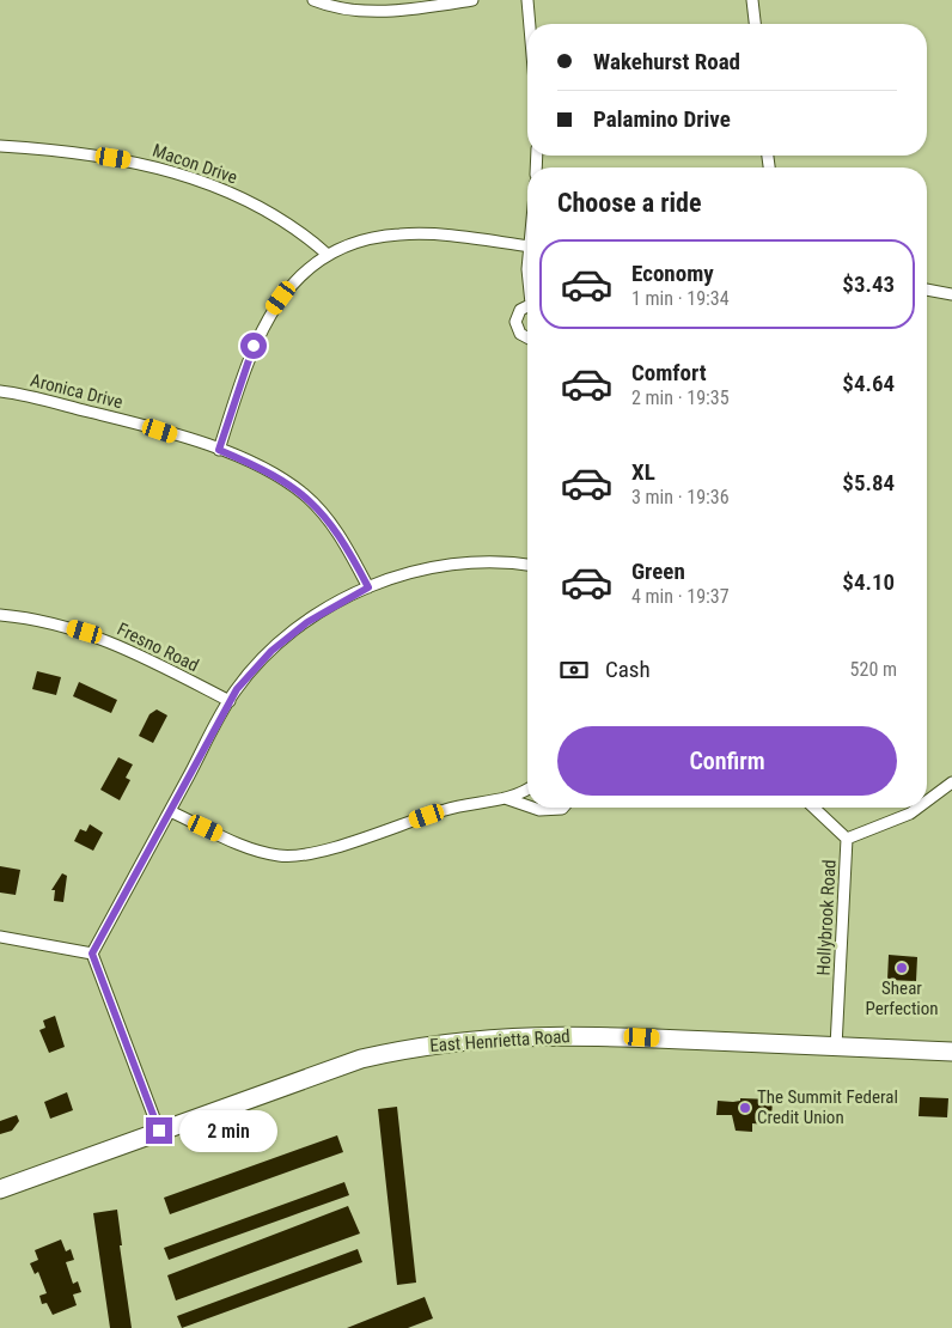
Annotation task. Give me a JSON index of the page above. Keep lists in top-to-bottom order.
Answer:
{
  "streets": {
    "main road": ["East Henrietta Road"],
    "street": [
      "Macon Drive",
      "Aronica Drive",
      "Fresno Road",
      "Hollybrook Road"
    ]
  },
  "crossings": [
    ["Hollybrook Road", "East Henrietta Road"]
  ],
  "places": ["Shear Perfection", "The Summit Federal Credit Union"],
  "page": {
    "banner": ["Wakehurst Road", "Palamino Drive"],
    "heading": "Choose a ride",
    "list": [
      {
        "name": "Economy",
        "note": "1 min · 19:34",
        "value": "$3.43"
      },
      {
        "name": "Comfort",
        "note": "2 min · 19:35",
        "value": "$4.64"
      },
      {
        "name": "XL",
        "note": "3 min · 19:36",
        "value": "$5.84"
      },
      {
        "name": "Green",
        "note": "4 min · 19:37",
        "value": "$4.10"
      }
    ],
    "pay": ["Cash", "520 m"],
    "buttons": "Confirm",
    "bubble": "2 min"
  }
}
